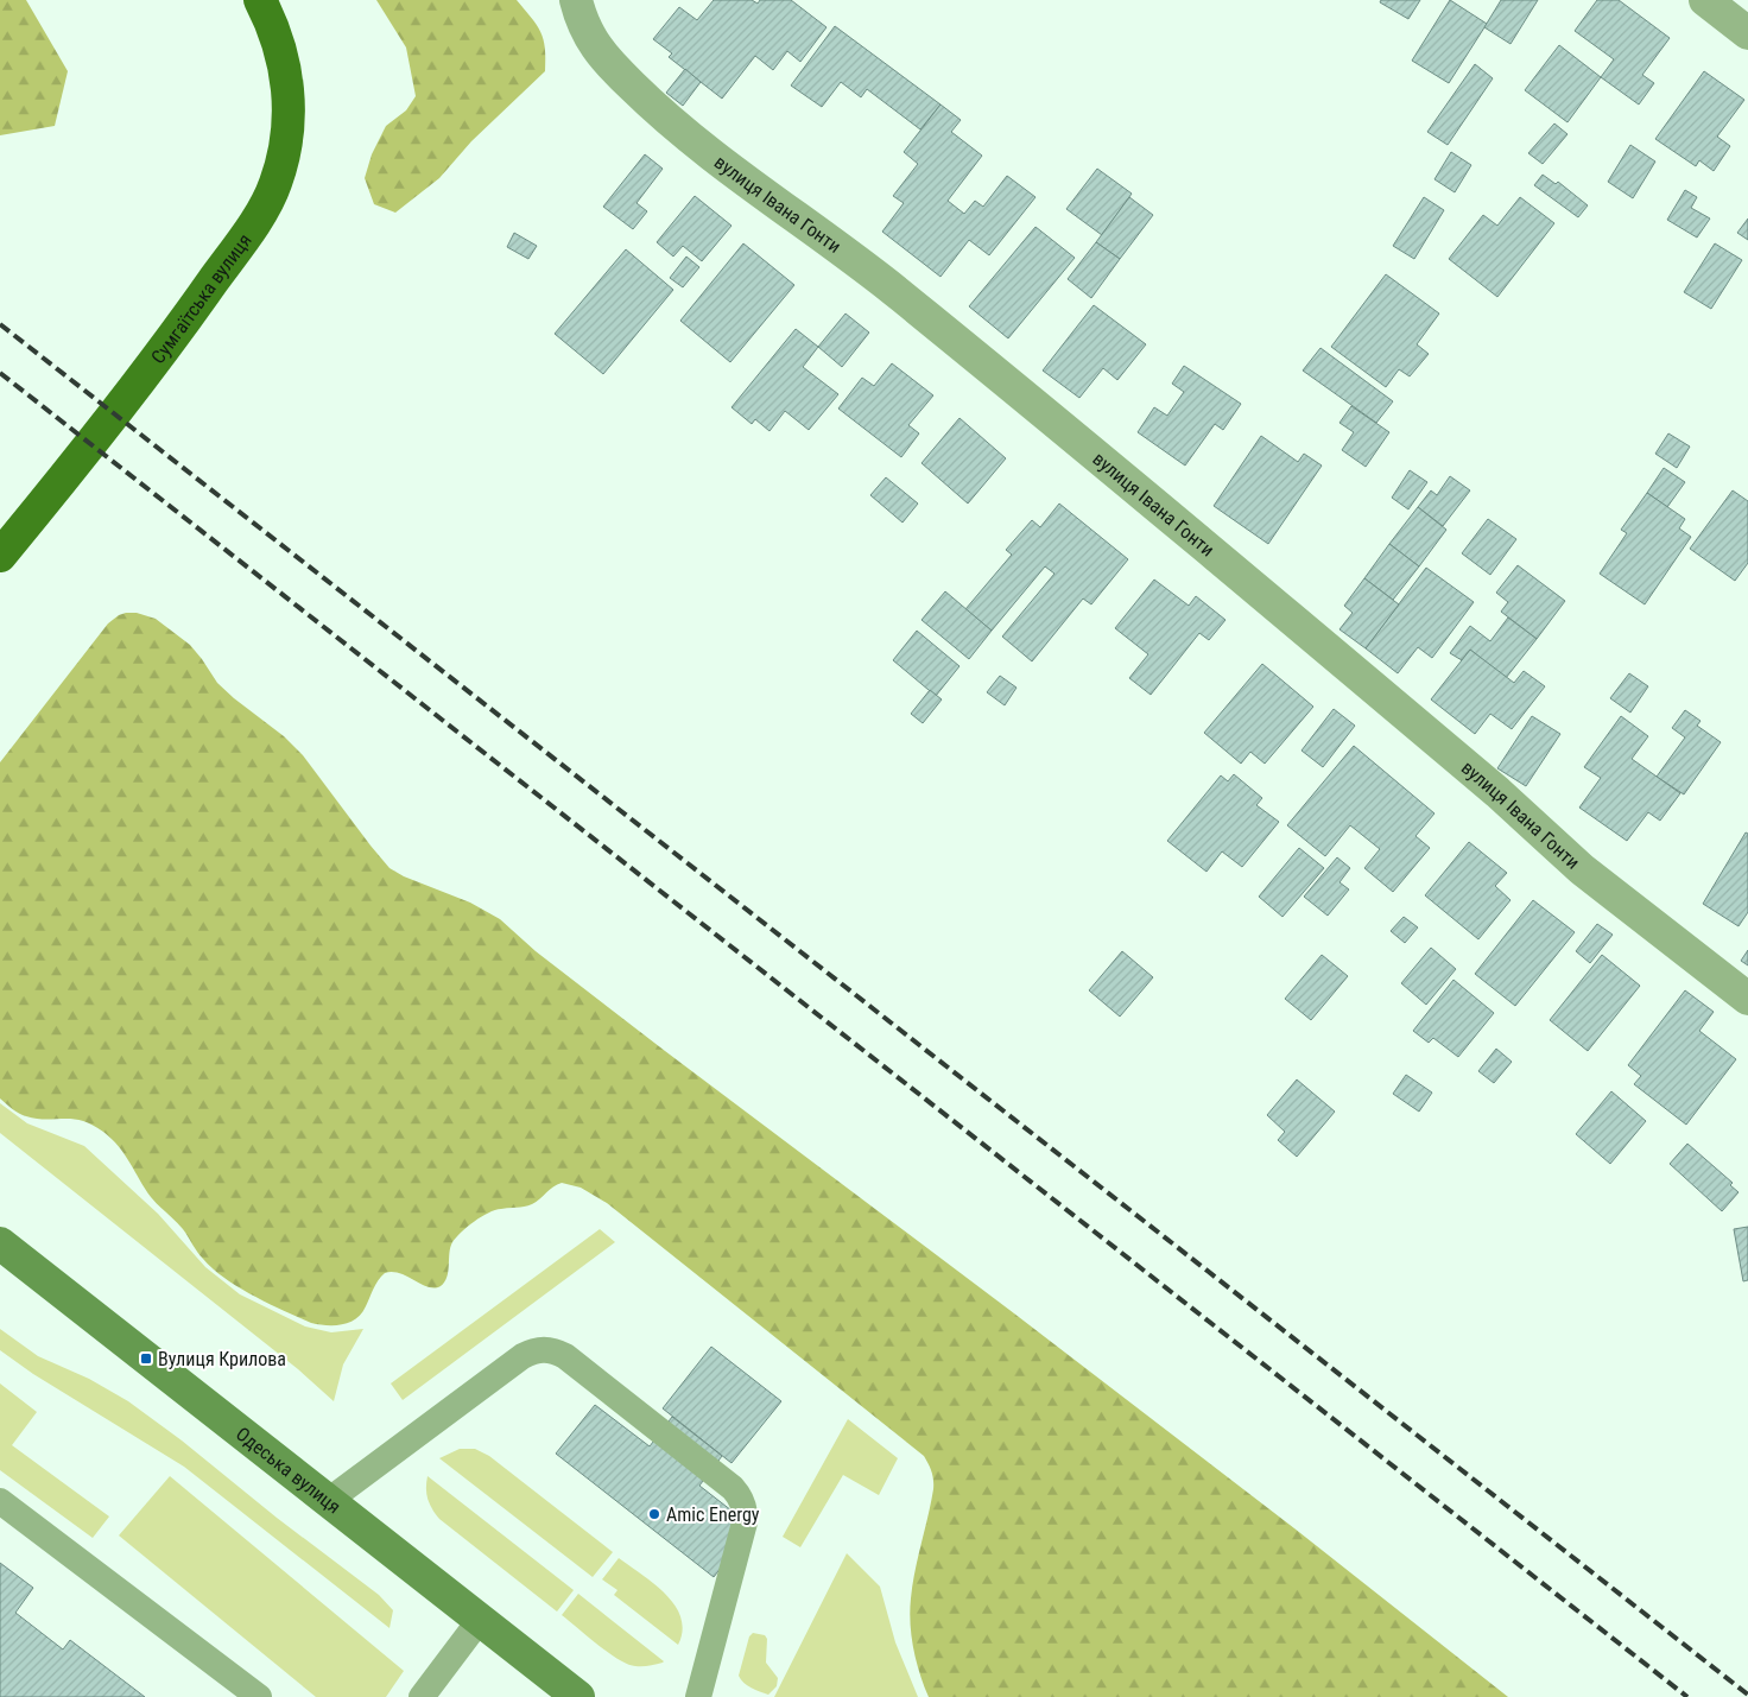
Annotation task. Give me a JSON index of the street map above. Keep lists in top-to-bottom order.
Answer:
{
  "streets": {
    "main road": ["Сумгаїтська вулиця", "Одеська вулиця"],
    "street": ["вулиця Івана Гонти"]
  },
  "places": {
    "transit": ["Вулиця Крилова"],
    "other": ["Amic Energy"]
  }
}
